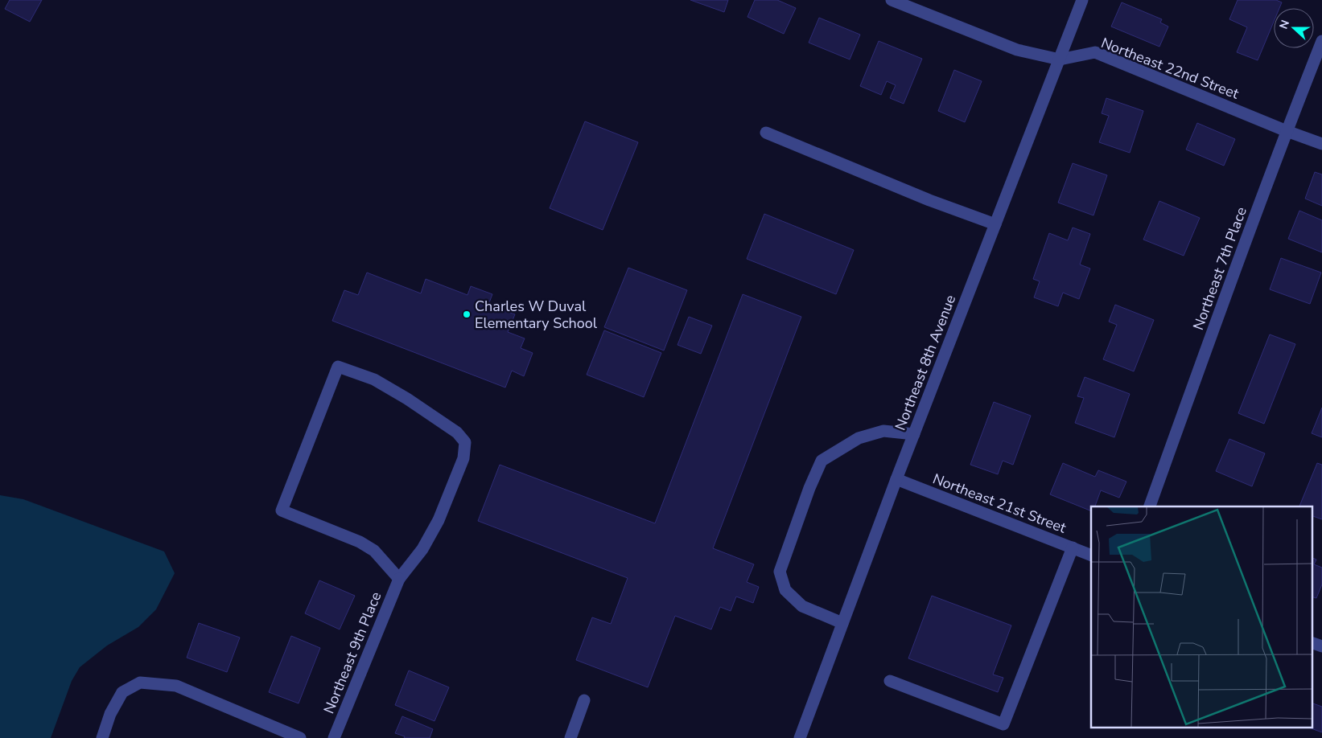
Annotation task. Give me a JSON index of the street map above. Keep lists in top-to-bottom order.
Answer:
{
  "streets": {
    "street": [
      "Northeast 22nd Street",
      "Northeast 7th Place",
      "Northeast 8th Avenue",
      "Northeast 21st Street",
      "Northeast 9th Place"
    ]
  },
  "crossings": [
    ["Northeast 22nd Street", "Northeast 7th Place"],
    ["Northeast 22nd Street", "Northeast 8th Avenue"],
    ["Northeast 8th Avenue", "Northeast 21st Street"]
  ],
  "places": ["Charles W Duval Elementary School"],
  "north": "left"
}
